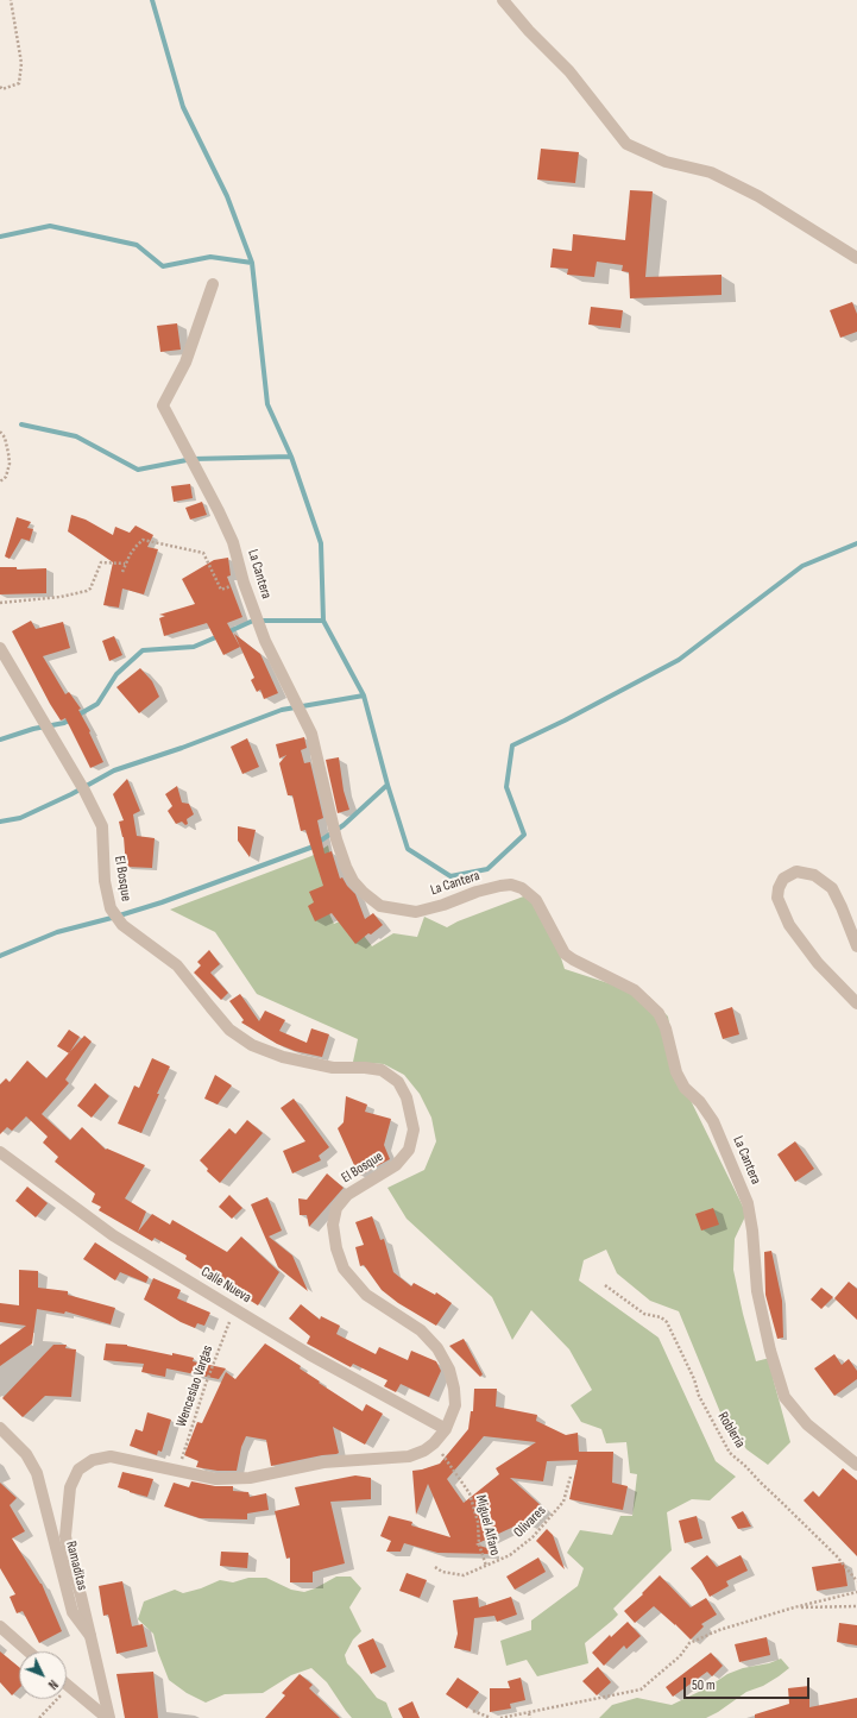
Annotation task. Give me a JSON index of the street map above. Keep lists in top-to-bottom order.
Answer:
{
  "streets": {
    "street": [
      "La Cantera",
      "El Bosque",
      "Calle Nueva",
      "Ramaditas"
    ],
    "path": [
      "Wenceslao Vargas",
      "Roblería",
      "Olivares",
      "Miguel Alfaro"
    ]
  },
  "crossings": [
    ["El Bosque", "Calle Nueva"],
    ["El Bosque", "Wenceslao Vargas"],
    ["El Bosque", "Miguel Alfaro"],
    ["El Bosque", "Ramaditas"],
    ["Calle Nueva", "Wenceslao Vargas"],
    ["Olivares", "Miguel Alfaro"]
  ],
  "scale_bar": "50 m",
  "north": "bottom right"
}
